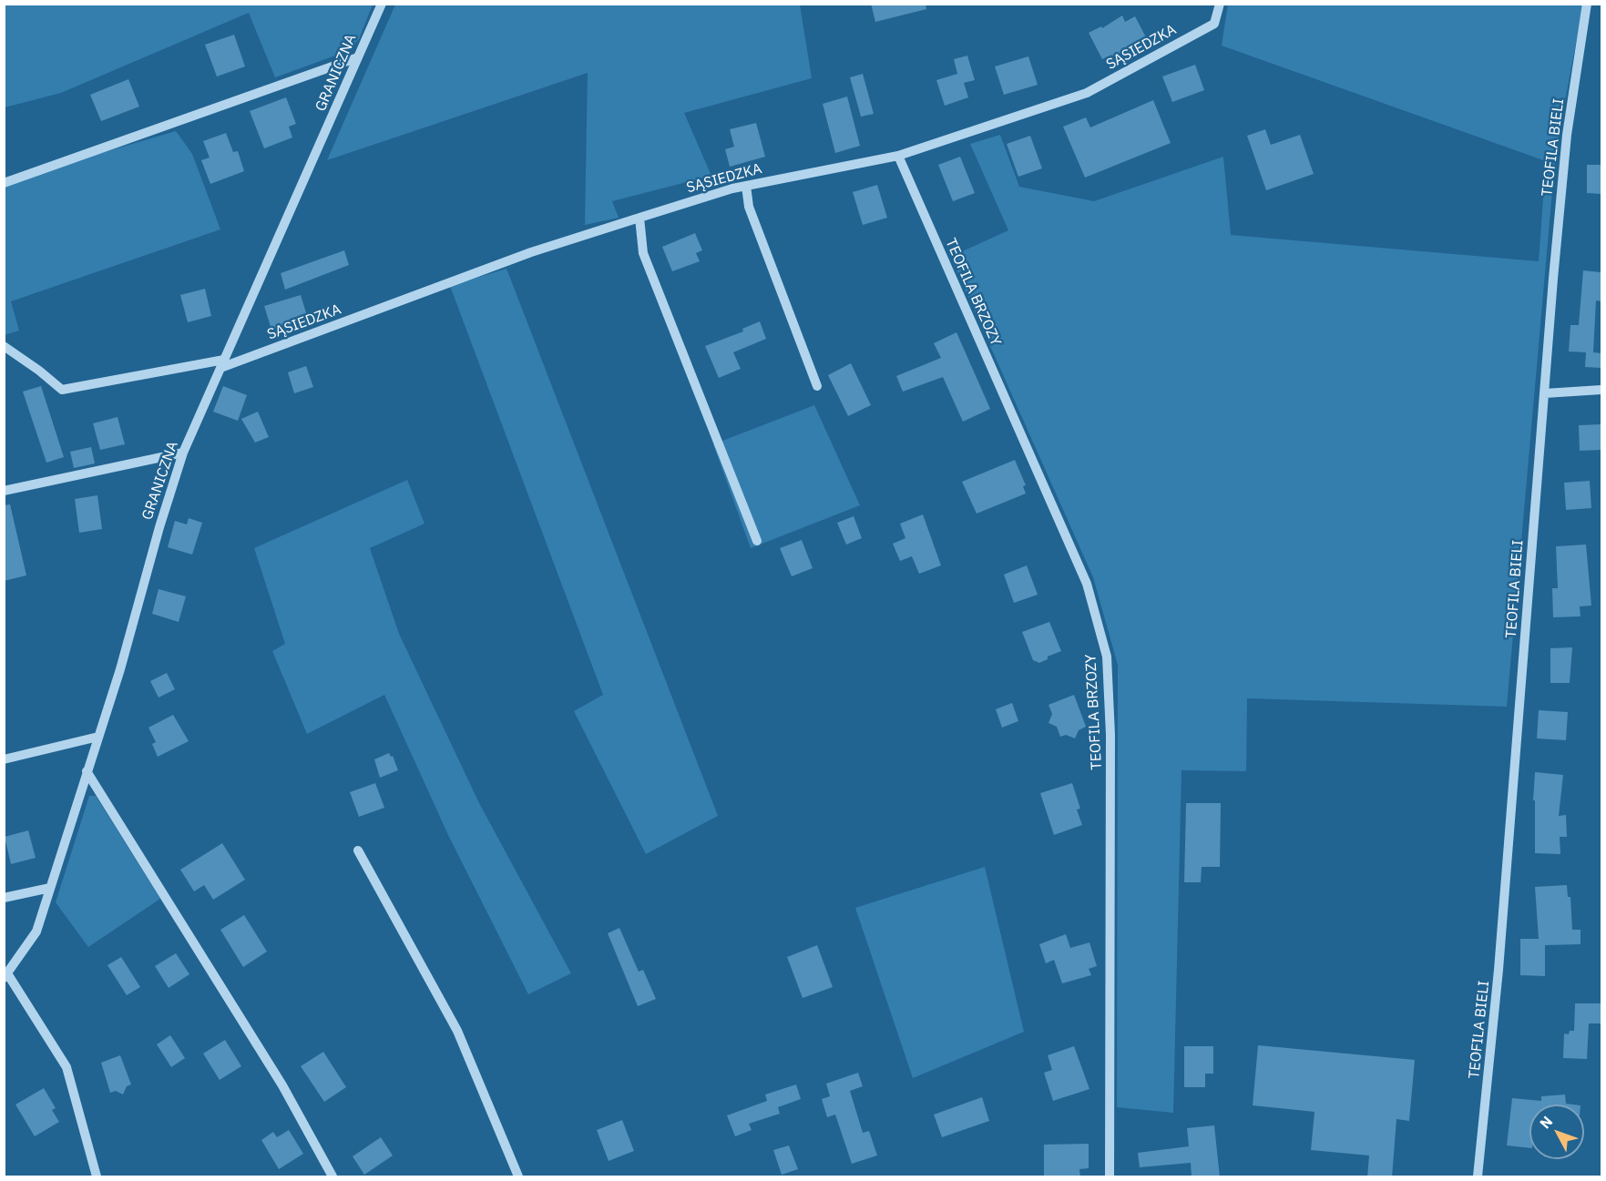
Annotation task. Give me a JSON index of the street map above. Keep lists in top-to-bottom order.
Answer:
{
  "streets": {
    "street": [
      "SĄSIEDZKA",
      "GRANICZNA",
      "TEOFILA BIELI",
      "TEOFILA BRZOZY"
    ]
  },
  "crossings": [
    ["SĄSIEDZKA", "GRANICZNA"],
    ["SĄSIEDZKA", "TEOFILA BRZOZY"]
  ],
  "north": "top left"
}
